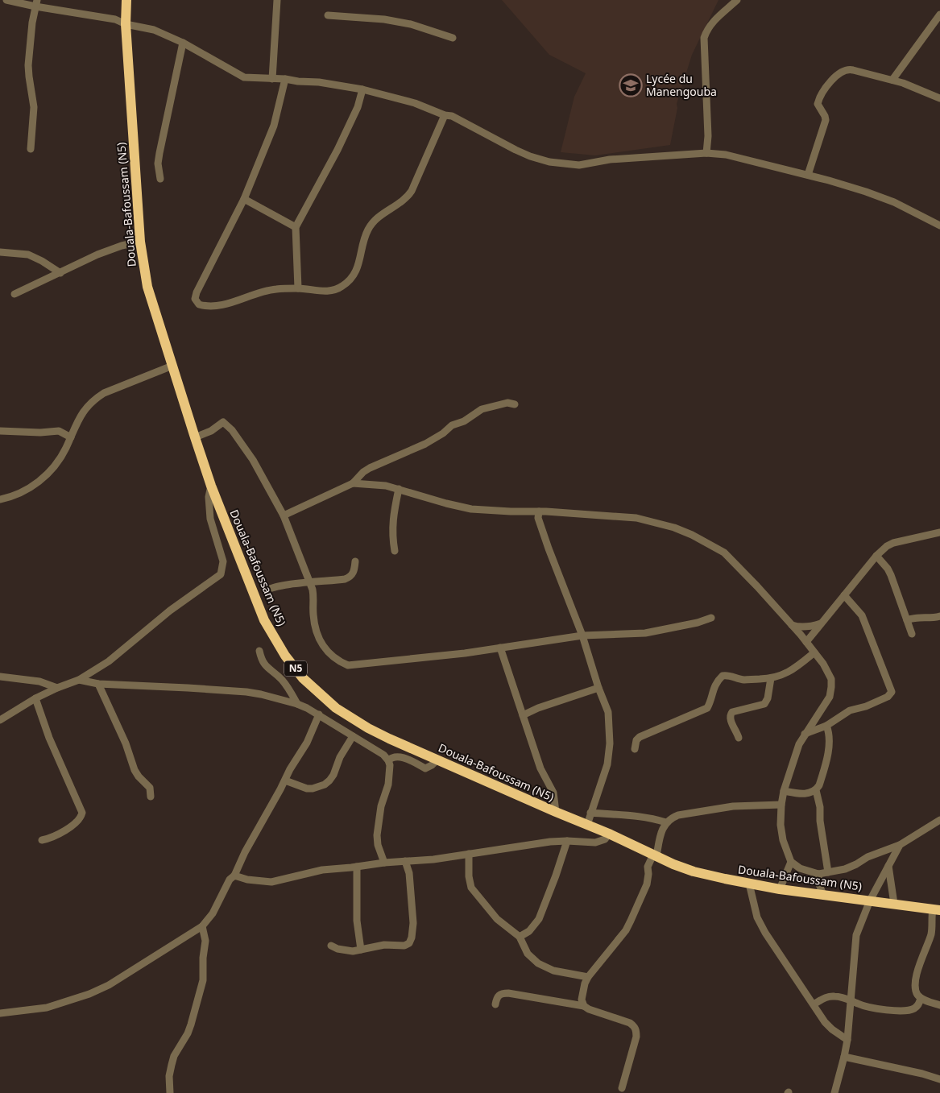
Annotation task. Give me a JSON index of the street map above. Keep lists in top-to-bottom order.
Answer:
{
  "streets": {
    "highway": ["Douala-Bafoussam (N5)", "N5"]
  },
  "places": {
    "school or university": ["Lycée du Manengouba"]
  }
}
